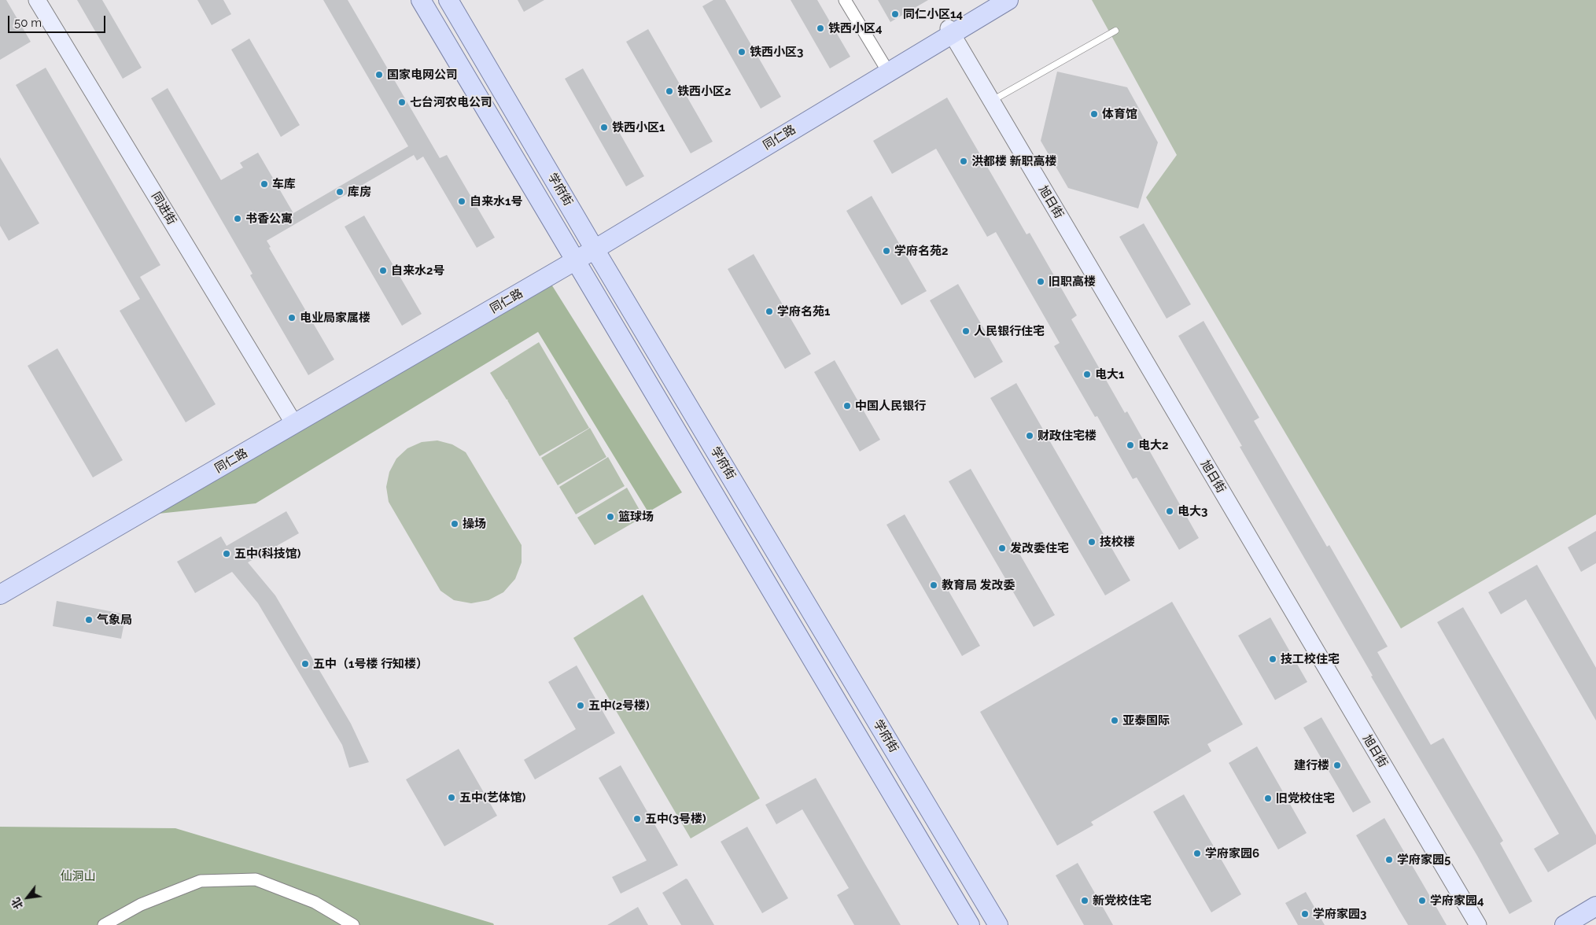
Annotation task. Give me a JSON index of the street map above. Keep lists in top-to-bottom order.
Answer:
{
  "streets": {
    "main road": [
      "同仁路",
      "学府街",
      "旭日街",
      "同进街"
    ]
  },
  "crossings": [
    ["同仁路", "学府街"],
    ["同仁路", "旭日街"],
    ["同仁路", "同进街"]
  ],
  "parks": ["仙洞山"],
  "places": [
    "同仁小区14",
    "铁西小区4",
    "铁西小区3",
    "国家电网公司",
    "铁西小区2",
    "七台河农电公司",
    "体育馆",
    "铁西小区1",
    "洪都楼 新职高楼",
    "车库",
    "库房",
    "自来水1号",
    "书香公寓",
    "学府名苑2",
    "自来水2号",
    "旧职高楼",
    "学府名苑1",
    "电业局家属楼",
    "人民银行住宅",
    "电大1",
    "中国人民银行",
    "财政住宅楼",
    "电大2",
    "电大3",
    "篮球场",
    "操场",
    "技校楼",
    "发改委住宅",
    "五中(科技馆)",
    "教育局 发改委",
    "气象局",
    "技工校住宅",
    "五中（1号楼 行知楼）",
    "五中(2号楼)",
    "亚泰国际",
    "建行楼",
    "五中(艺体馆)",
    "旧党校住宅",
    "五中(3号楼)",
    "学府家园6",
    "学府家园5",
    "新党校住宅",
    "学府家园4",
    "学府家园3"
  ],
  "scale_bar": "50 m",
  "north": "bottom left"
}
